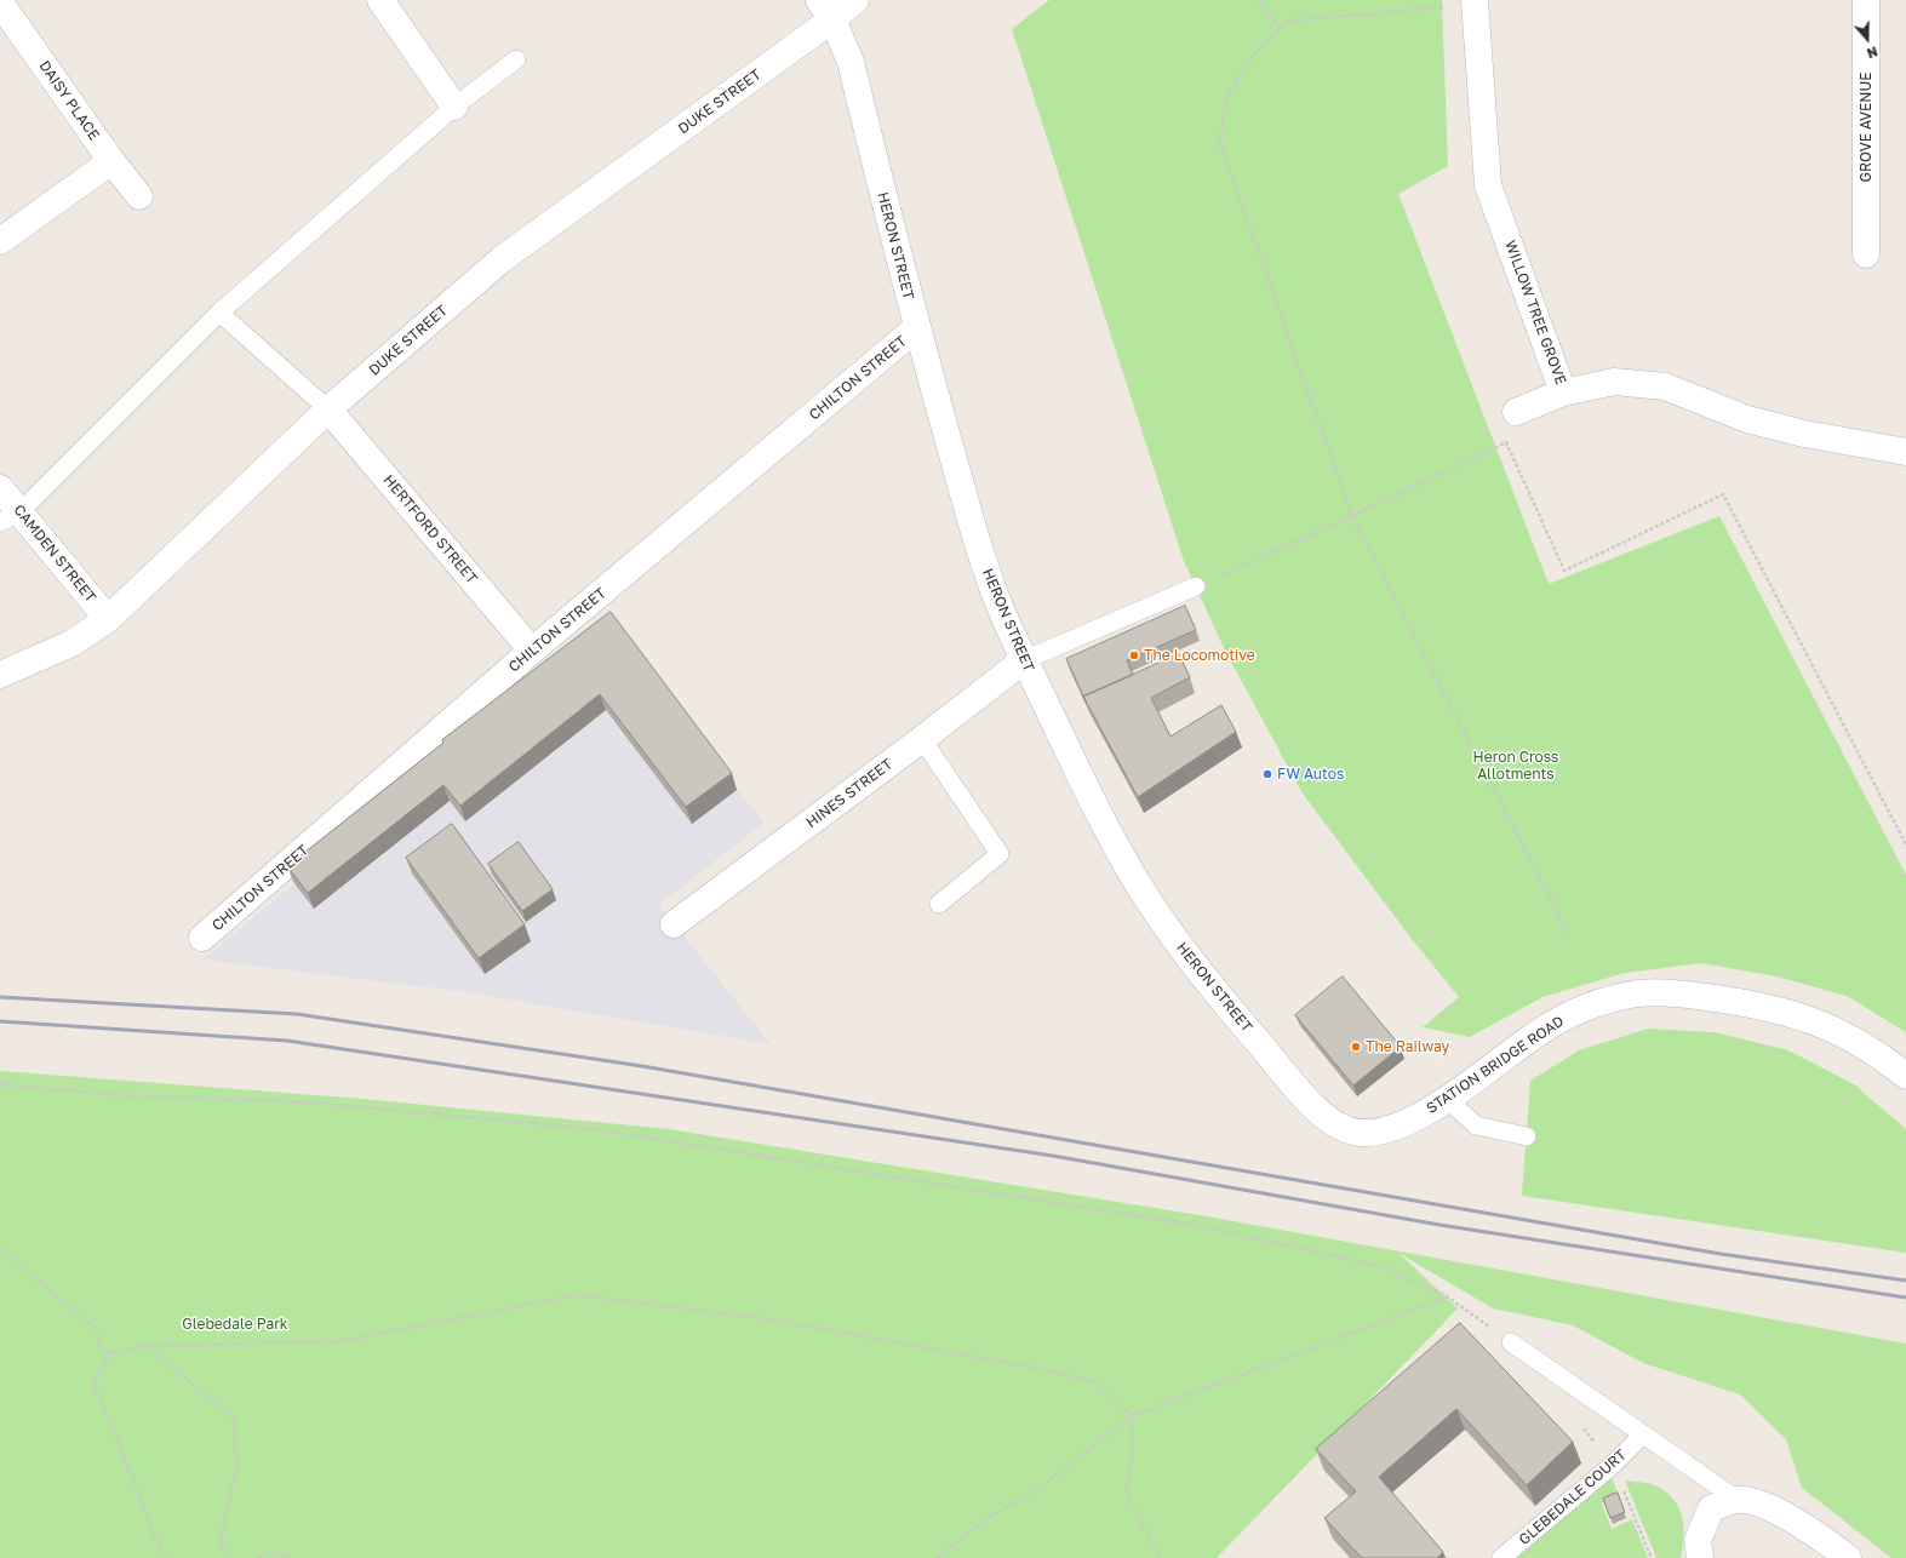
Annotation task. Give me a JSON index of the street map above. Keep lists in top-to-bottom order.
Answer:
{
  "streets": {
    "street": [
      "DAISY PLACE",
      "DUKE STREET",
      "GROVE AVENUE",
      "HERON STREET",
      "WILLOW TREE GROVE",
      "CHILTON STREET",
      "HERTFORD STREET",
      "CAMDEN STREET",
      "HINES STREET",
      "STATION BRIDGE ROAD"
    ],
    "lane": ["GLEBEDALE COURT"]
  },
  "crossings": [
    ["DUKE STREET", "HERON STREET"],
    ["DUKE STREET", "HERTFORD STREET"],
    ["DUKE STREET", "CAMDEN STREET"],
    ["HERON STREET", "CHILTON STREET"],
    ["HERON STREET", "HINES STREET"],
    ["HERON STREET", "STATION BRIDGE ROAD"],
    ["CHILTON STREET", "HERTFORD STREET"]
  ],
  "parks": ["Heron Cross Allotments", "Glebedale Park"],
  "places": ["The Locomotive", "FW Autos", "The Railway"],
  "north": "bottom"
}
